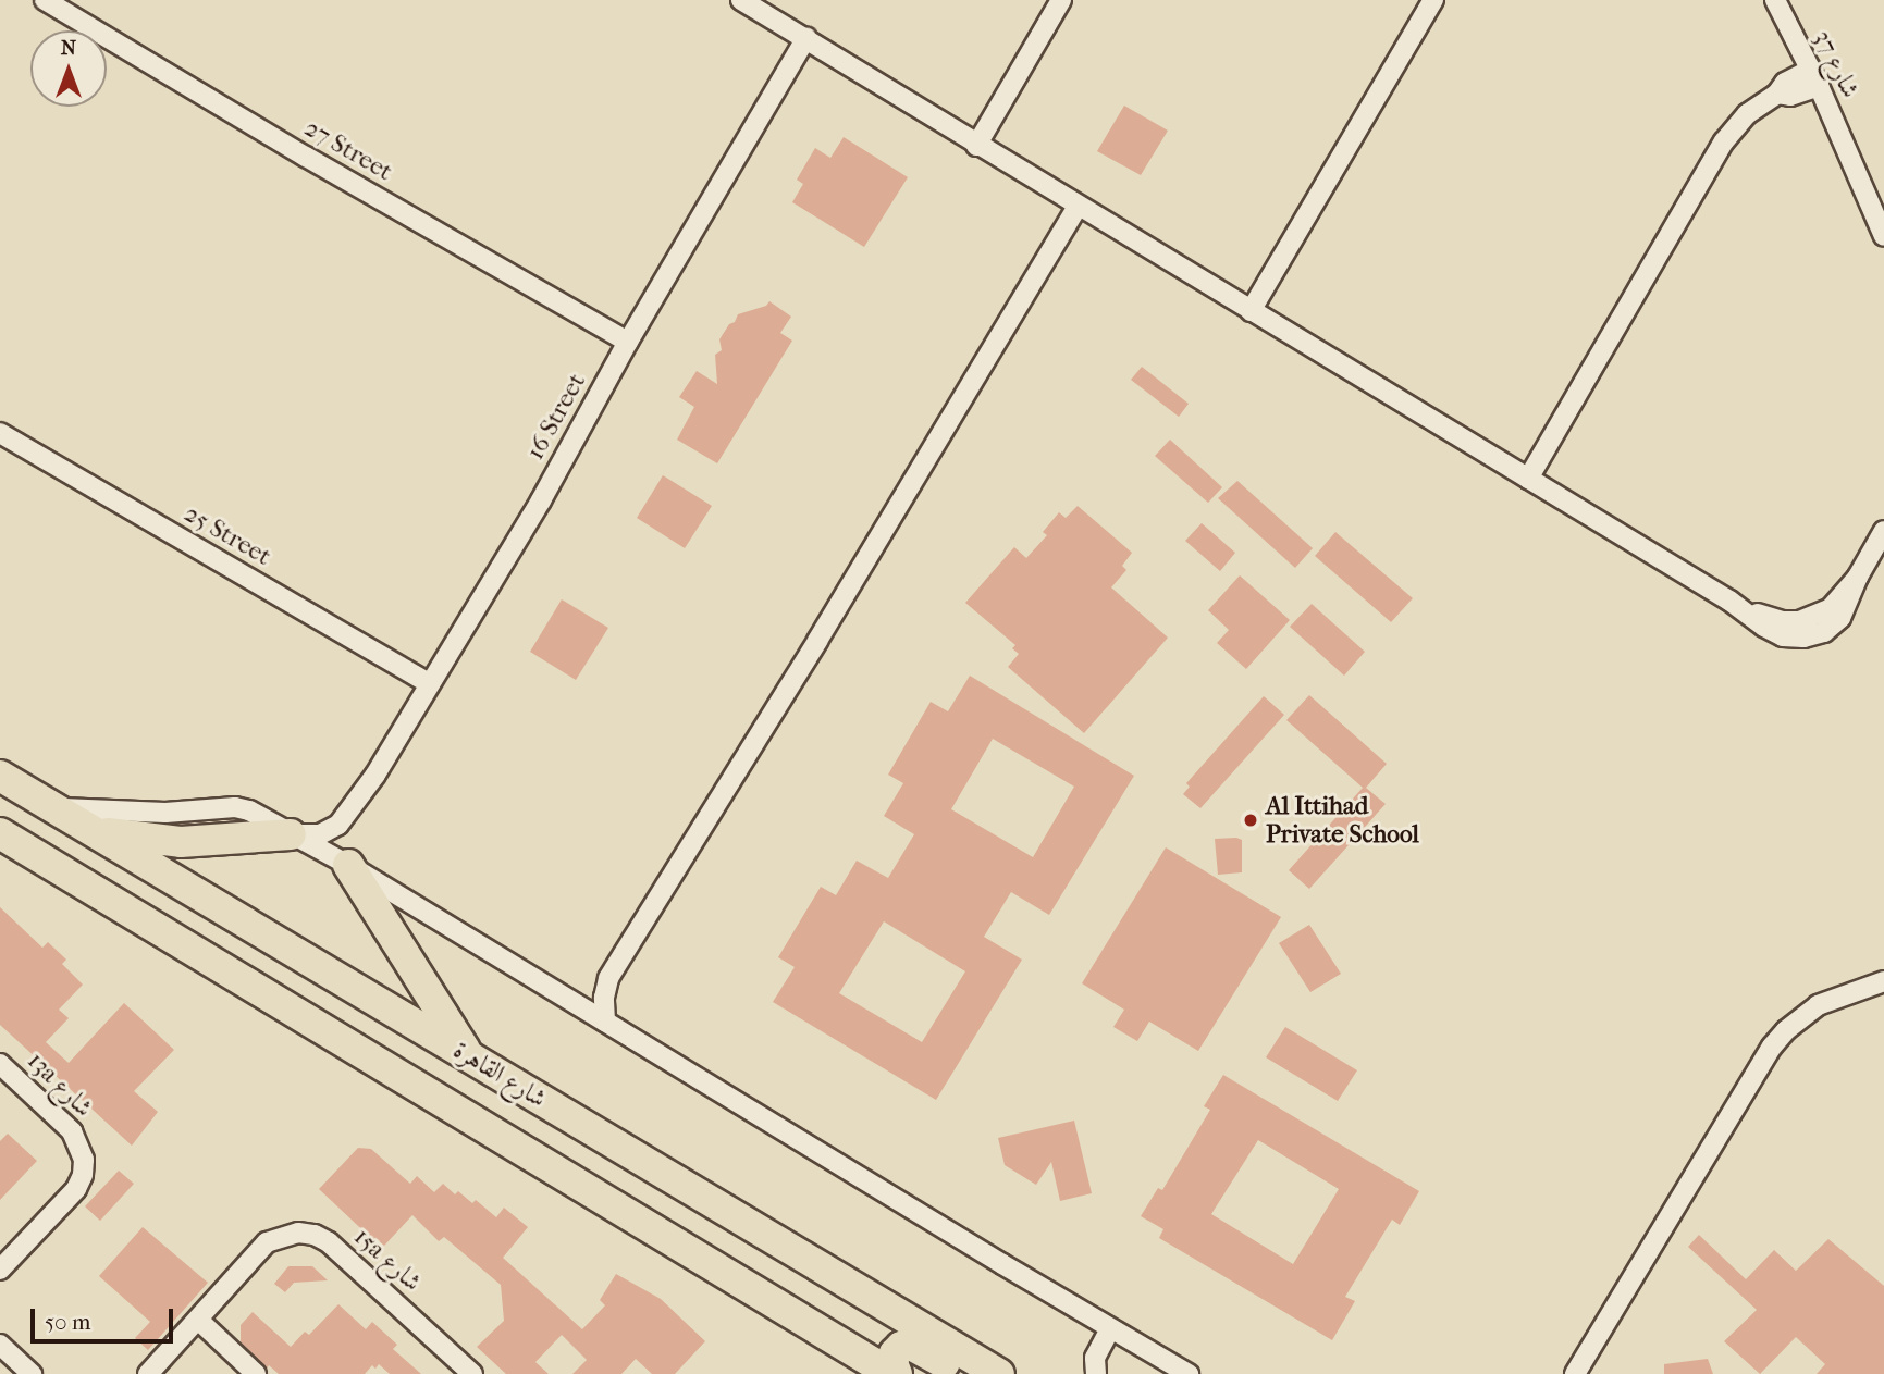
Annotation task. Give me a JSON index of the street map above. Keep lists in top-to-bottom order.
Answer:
{
  "streets": {
    "main road": ["شارع القاهرة"],
    "street": [
      "شارع 37",
      "27 Street",
      "16 Street",
      "25 Street",
      "13a شارع",
      "15a شارع"
    ]
  },
  "crossings": [
    ["27 Street", "16 Street"],
    ["16 Street", "25 Street"]
  ],
  "places": ["Al Ittihad Private School"],
  "scale_bar": "50 m",
  "north": "top"
}
